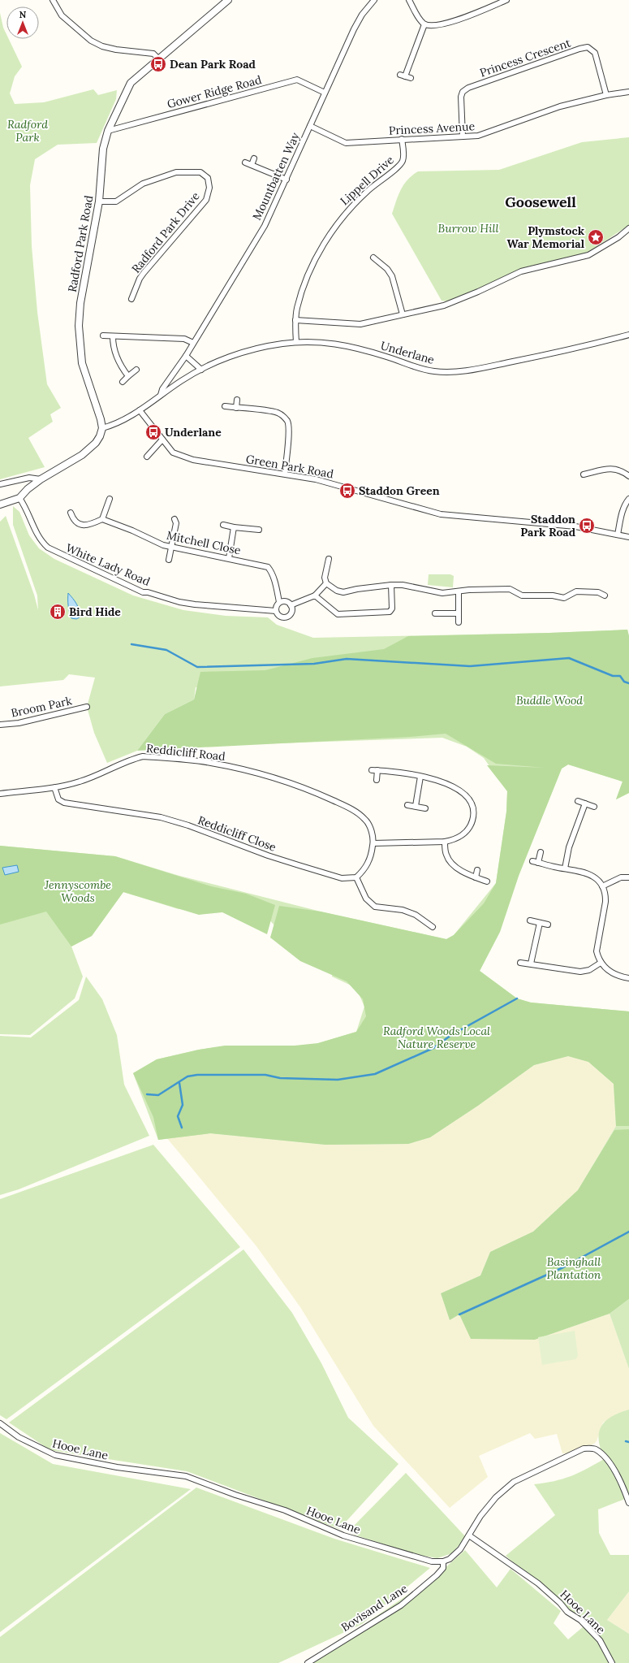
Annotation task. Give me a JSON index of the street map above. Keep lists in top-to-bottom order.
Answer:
{
  "streets": {
    "street": [
      "Princess Crescent",
      "Gower Ridge Road",
      "Princess Avenue",
      "Mountbatten Way",
      "Lippell Drive",
      "Radford Park Drive",
      "Radford Park Road",
      "Underlane",
      "Green Park Road",
      "Mitchell Close",
      "White Lady Road",
      "Broom Park",
      "Reddicliff Road",
      "Reddicliff Close",
      "Hooe Lane",
      "Bovisand Lane"
    ]
  },
  "crossings": [
    ["Princess Crescent", "Princess Avenue"],
    ["Gower Ridge Road", "Mountbatten Way"],
    ["Gower Ridge Road", "Radford Park Road"],
    ["Princess Avenue", "Mountbatten Way"],
    ["Princess Avenue", "Lippell Drive"],
    ["Mountbatten Way", "Underlane"],
    ["Lippell Drive", "Underlane"],
    ["Radford Park Drive", "Radford Park Road"],
    ["Radford Park Road", "Underlane"],
    ["Underlane", "Green Park Road"],
    ["Mitchell Close", "White Lady Road"],
    ["Reddicliff Road", "Reddicliff Close"],
    ["Hooe Lane", "Bovisand Lane"]
  ],
  "districts": ["Goosewell"],
  "parks": [
    "Radford Park",
    "Burrow Hill",
    "Buddle Wood",
    "Jennyscombe Woods",
    "Radford Woods Local Nature Reserve",
    "Basinghall Plantation"
  ],
  "places": {
    "bus stop": [
      "Dean Park Road",
      "Underlane",
      "Staddon Green",
      "Staddon Park Road"
    ],
    "place": ["Plymstock War Memorial"],
    "building": ["Bird Hide"]
  },
  "north": "top"
}
